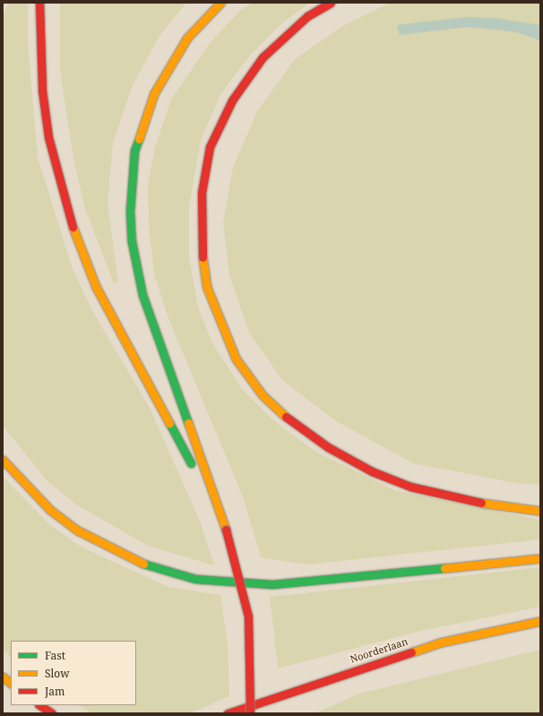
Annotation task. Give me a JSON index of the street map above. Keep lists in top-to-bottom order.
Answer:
{
  "streets": {
    "highway": ["Noorderlaan"]
  },
  "legend": ["Fast", "Slow", "Jam"]
}
